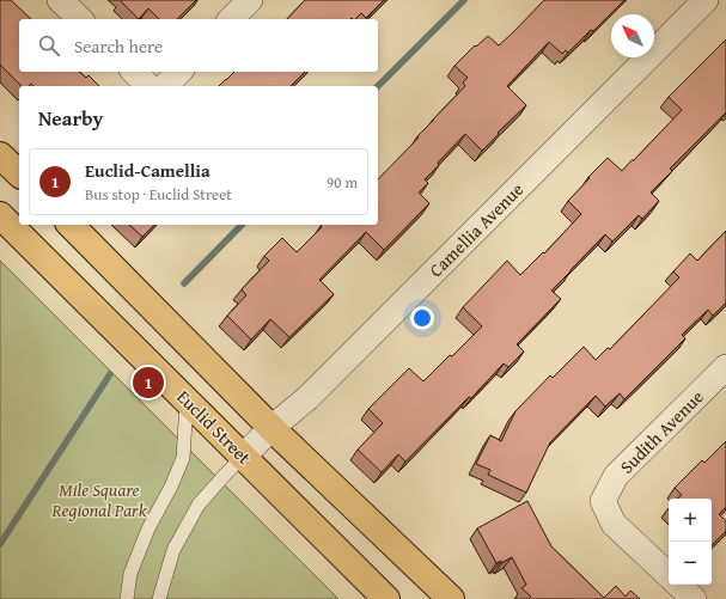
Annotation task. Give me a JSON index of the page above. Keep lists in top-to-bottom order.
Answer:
{
  "streets": {
    "main road": ["Euclid Street"],
    "street": ["Camellia Avenue", "Sudith Avenue"]
  },
  "crossings": [
    ["Camellia Avenue", "Euclid Street"]
  ],
  "parks": ["Mile Square Regional Park"],
  "north": "top left",
  "page": {
    "search": "Search here",
    "heading": "Nearby",
    "list": [
      {
        "mark": "1",
        "name": "Euclid-Camellia",
        "note": "Bus stop · Euclid Street",
        "value": "90 m"
      }
    ],
    "pins": "1",
    "map_buttons": ["+", "−"]
  }
}
